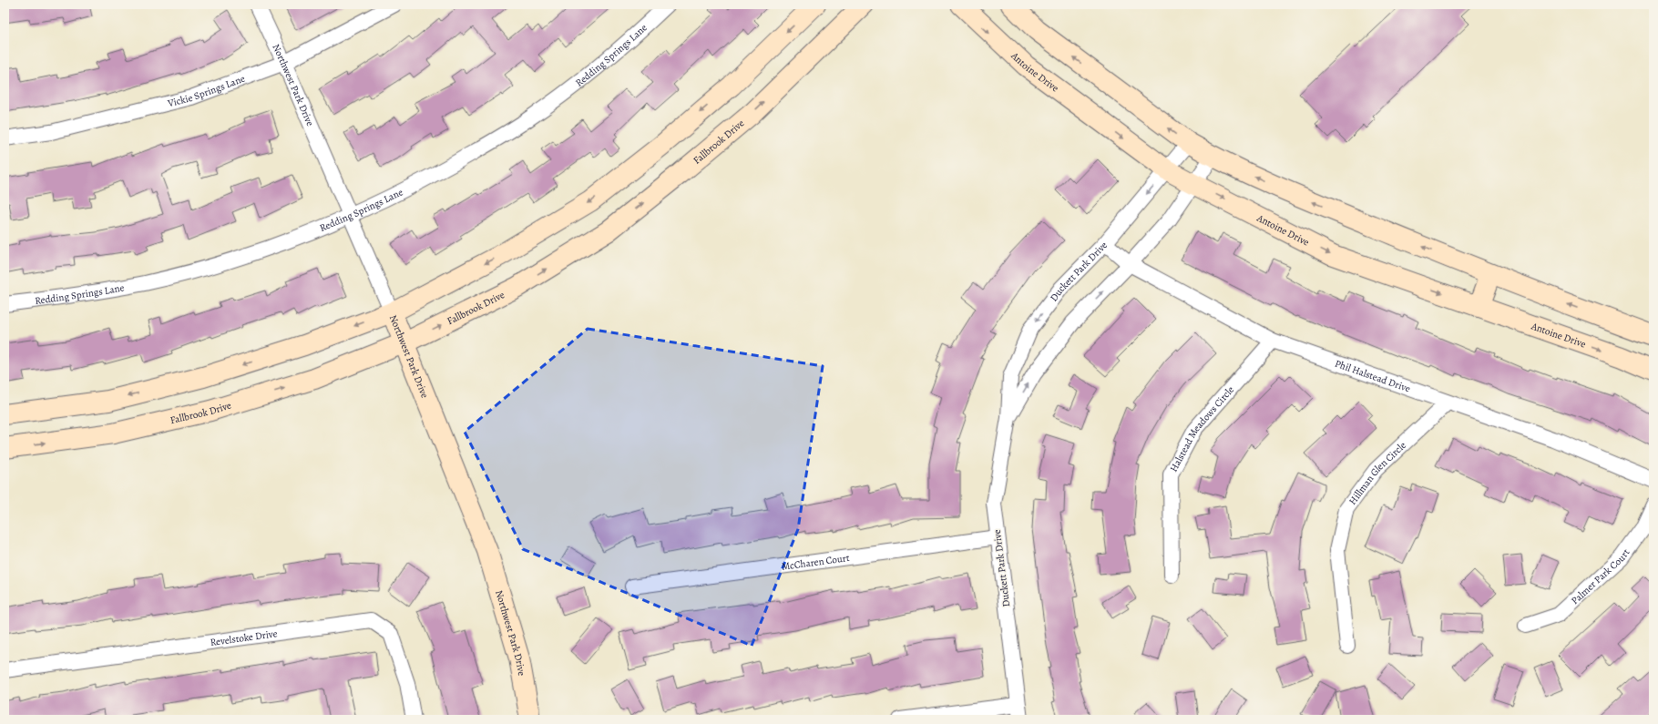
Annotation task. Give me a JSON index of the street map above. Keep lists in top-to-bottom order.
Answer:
{
  "streets": {
    "main road": ["Antoine Drive", "Northwest Park Drive", "Fallbrook Drive"],
    "street": [
      "Redding Springs Lane",
      "Vickie Springs Lane",
      "Duckett Park Drive",
      "Phil Halstead Drive",
      "Halstead Meadows Circle",
      "Hillman Glen Circle",
      "McCharen Court",
      "Palmer Park Court",
      "Revelstoke Drive"
    ]
  },
  "crossings": [
    ["Redding Springs Lane", "Northwest Park Drive"],
    ["Antoine Drive", "Duckett Park Drive"],
    ["Northwest Park Drive", "Vickie Springs Lane"],
    ["Northwest Park Drive", "Fallbrook Drive"],
    ["Duckett Park Drive", "Phil Halstead Drive"],
    ["Duckett Park Drive", "McCharen Court"],
    ["Phil Halstead Drive", "Halstead Meadows Circle"],
    ["Phil Halstead Drive", "Hillman Glen Circle"]
  ]
}
